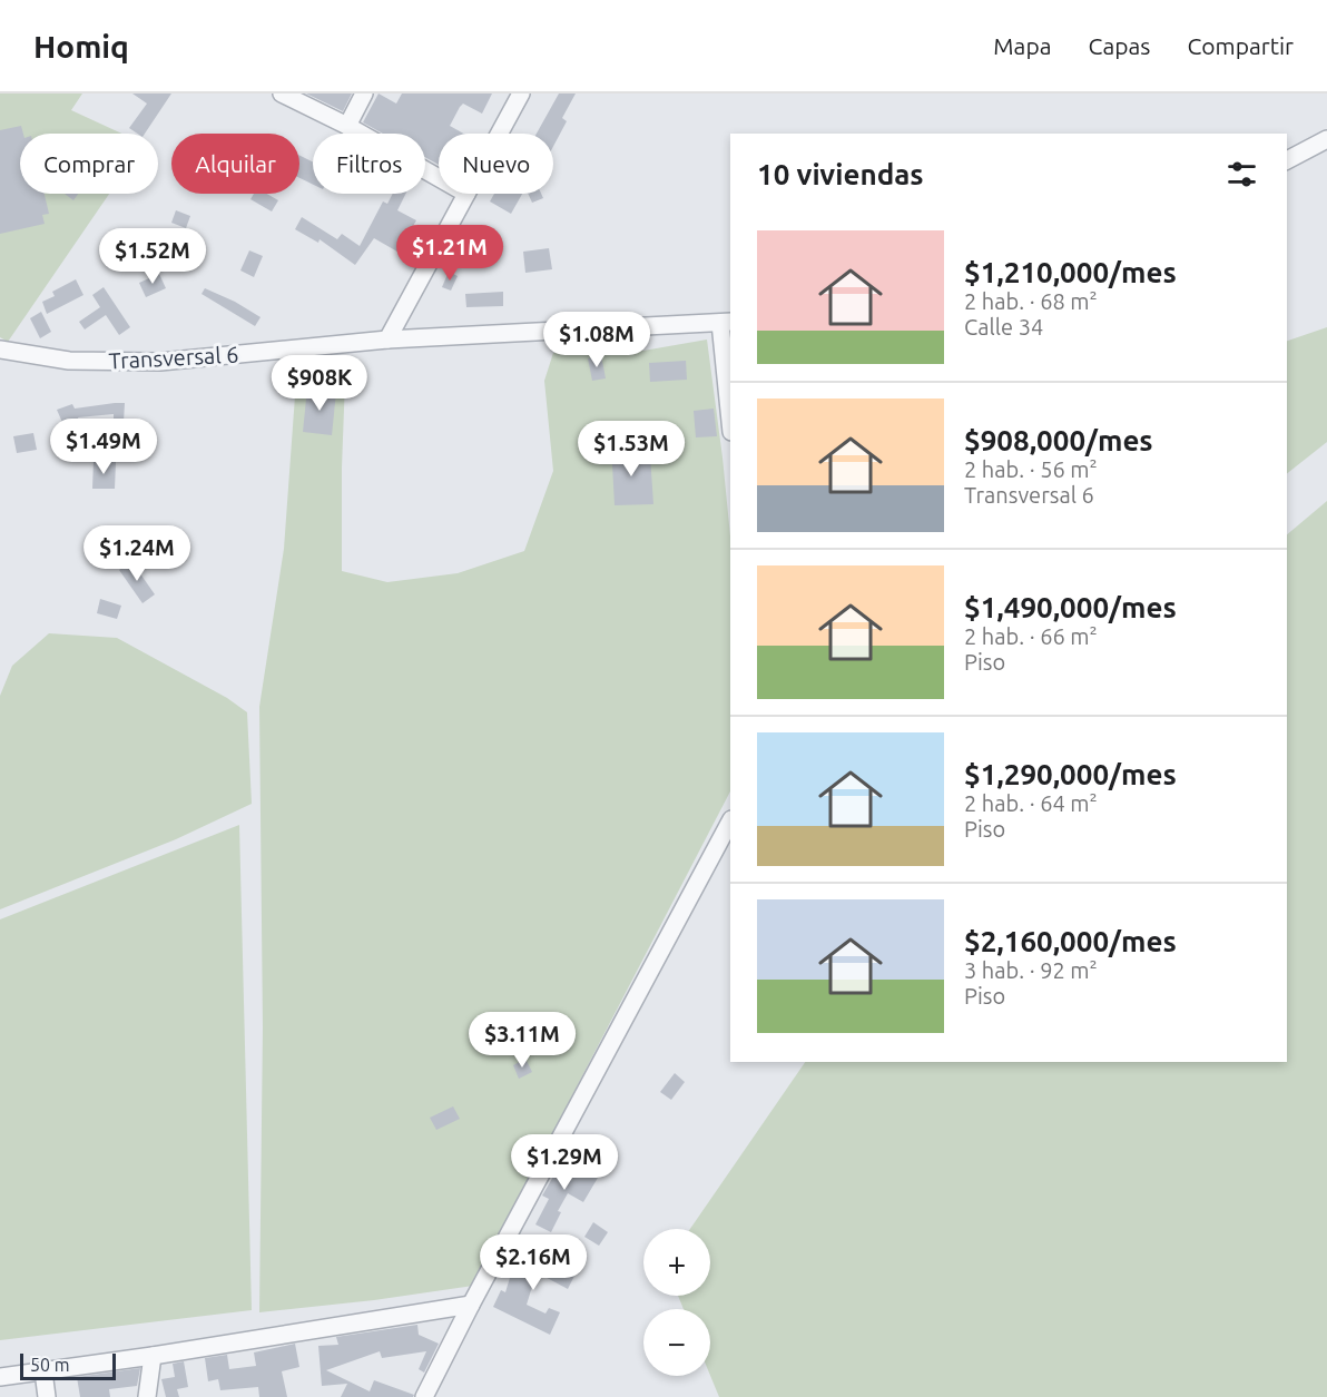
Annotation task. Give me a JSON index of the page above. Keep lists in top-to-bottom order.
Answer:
{
  "streets": {
    "street": ["Transversal 6"]
  },
  "scale_bar": "50 m",
  "page": {
    "header": "Homiq",
    "nav": ["Mapa", "Capas", "Compartir"],
    "chip": [
      "Comprar",
      "Alquilar",
      "Filtros",
      "Nuevo"
    ],
    "heading": "10 viviendas",
    "list": [
      {
        "name": "$1,210,000/mes",
        "note": "2 hab. · 68 m² · Calle 34"
      },
      {
        "name": "$908,000/mes",
        "note": "2 hab. · 56 m² · Transversal 6"
      },
      {
        "name": "$1,490,000/mes",
        "note": "2 hab. · 66 m² · Piso"
      },
      {
        "name": "$1,290,000/mes",
        "note": "2 hab. · 64 m² · Piso"
      },
      {
        "name": "$2,160,000/mes",
        "note": "3 hab. · 92 m² · Piso"
      }
    ],
    "price": [
      "$1.21M",
      "$1.52M",
      "$1.08M",
      "$908K",
      "$1.49M",
      "$1.53M",
      "$1.24M",
      "$3.11M",
      "$1.29M",
      "$2.16M"
    ],
    "map_buttons": ["+", "−"],
    "scale": "50 m"
  }
}
